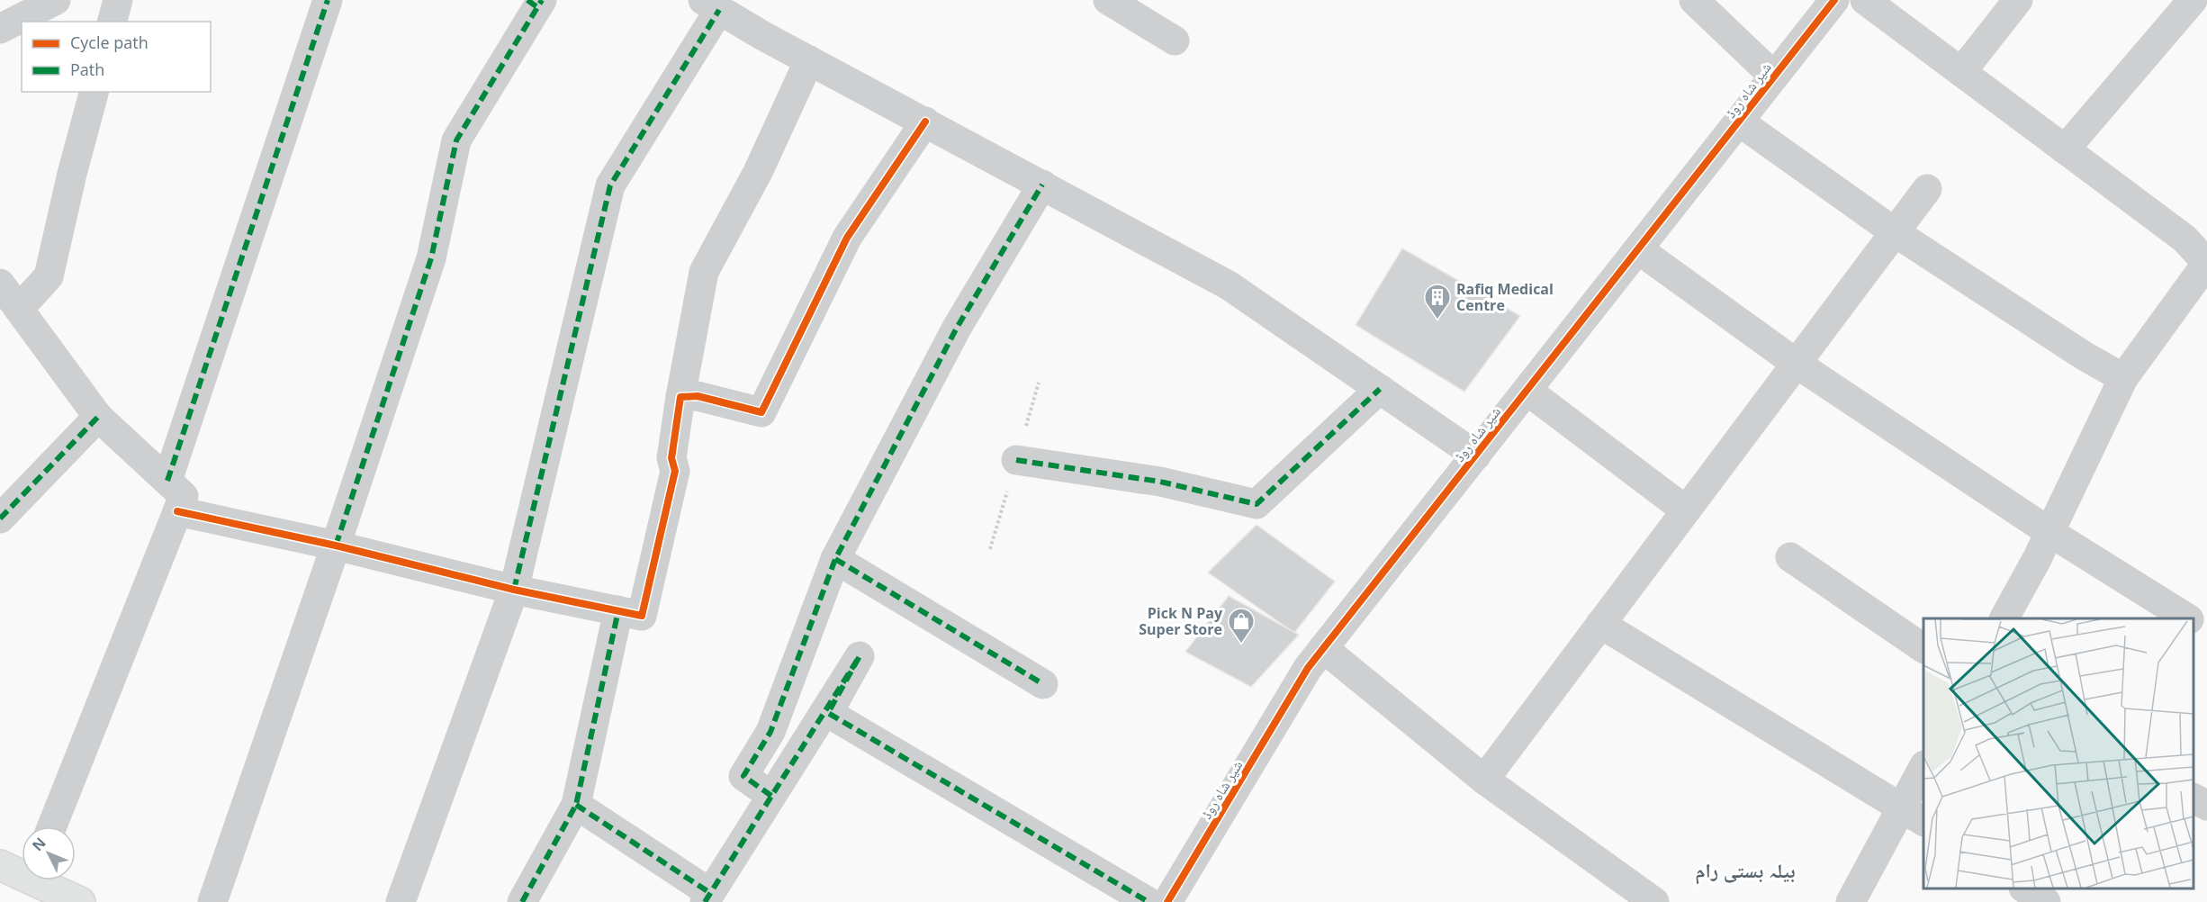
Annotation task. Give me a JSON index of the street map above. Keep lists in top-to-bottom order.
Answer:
{
  "streets": {
    "street": ["شیر شاہ روڈ"]
  },
  "districts": ["بیلہ بستی رام"],
  "places": {
    "building": ["Rafiq Medical Centre"],
    "shop": ["Pick N Pay Super Store"]
  },
  "legend": ["Cycle path", "Path"],
  "north": "top left"
}
